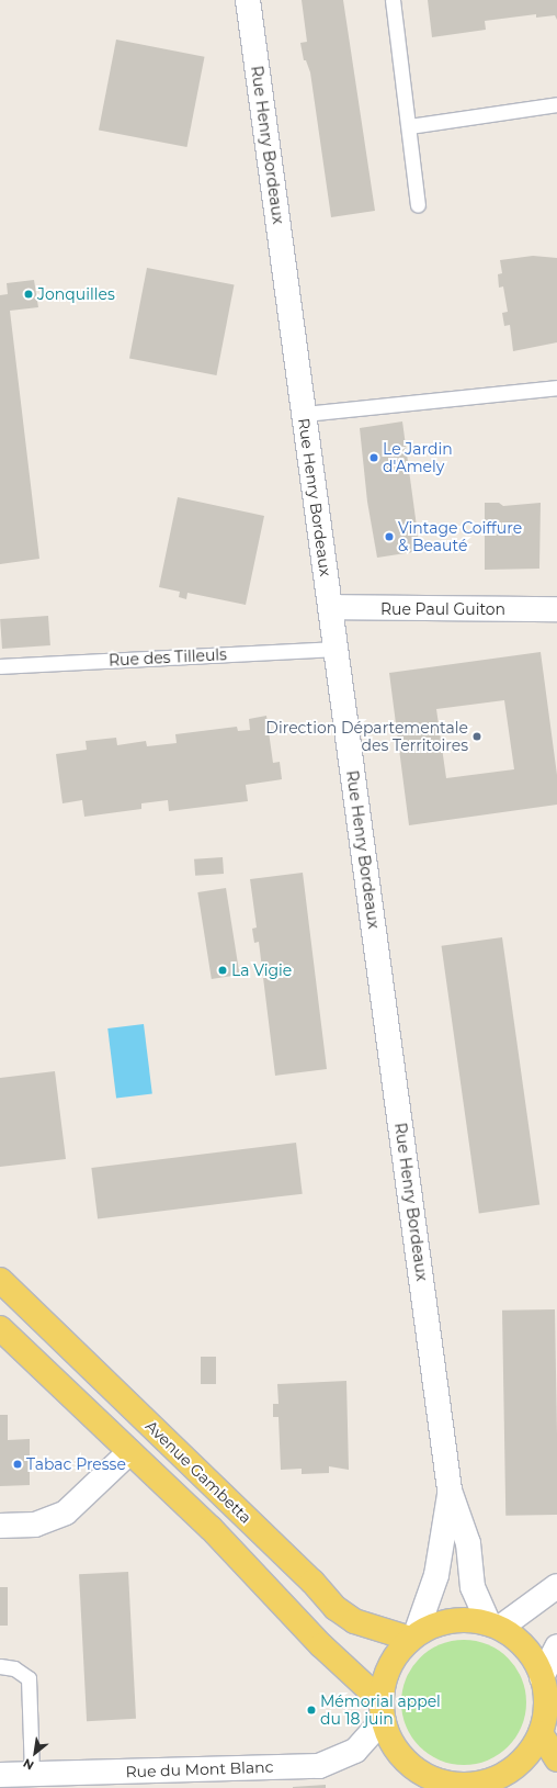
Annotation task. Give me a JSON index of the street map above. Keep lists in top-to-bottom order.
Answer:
{
  "streets": {
    "main road": ["Avenue Gambetta"],
    "street": ["Rue Henry Bordeaux", "Rue Paul Guiton", "Rue du Mont Blanc"],
    "lane": ["Rue des Tilleuls"]
  },
  "crossings": [
    ["Rue Henry Bordeaux", "Rue Paul Guiton"],
    ["Rue Henry Bordeaux", "Rue des Tilleuls"],
    ["Rue Henry Bordeaux", "Avenue Gambetta"],
    ["Avenue Gambetta", "Rue du Mont Blanc"]
  ],
  "places": [
    "Jonquilles",
    "Le Jardin d'Amely",
    "Vintage Coiffure & Beauté",
    "Direction Départementale des Territoires",
    "La Vigie",
    "Tabac Presse",
    "Mémorial appel du 18 juin"
  ],
  "north": "bottom left"
}
